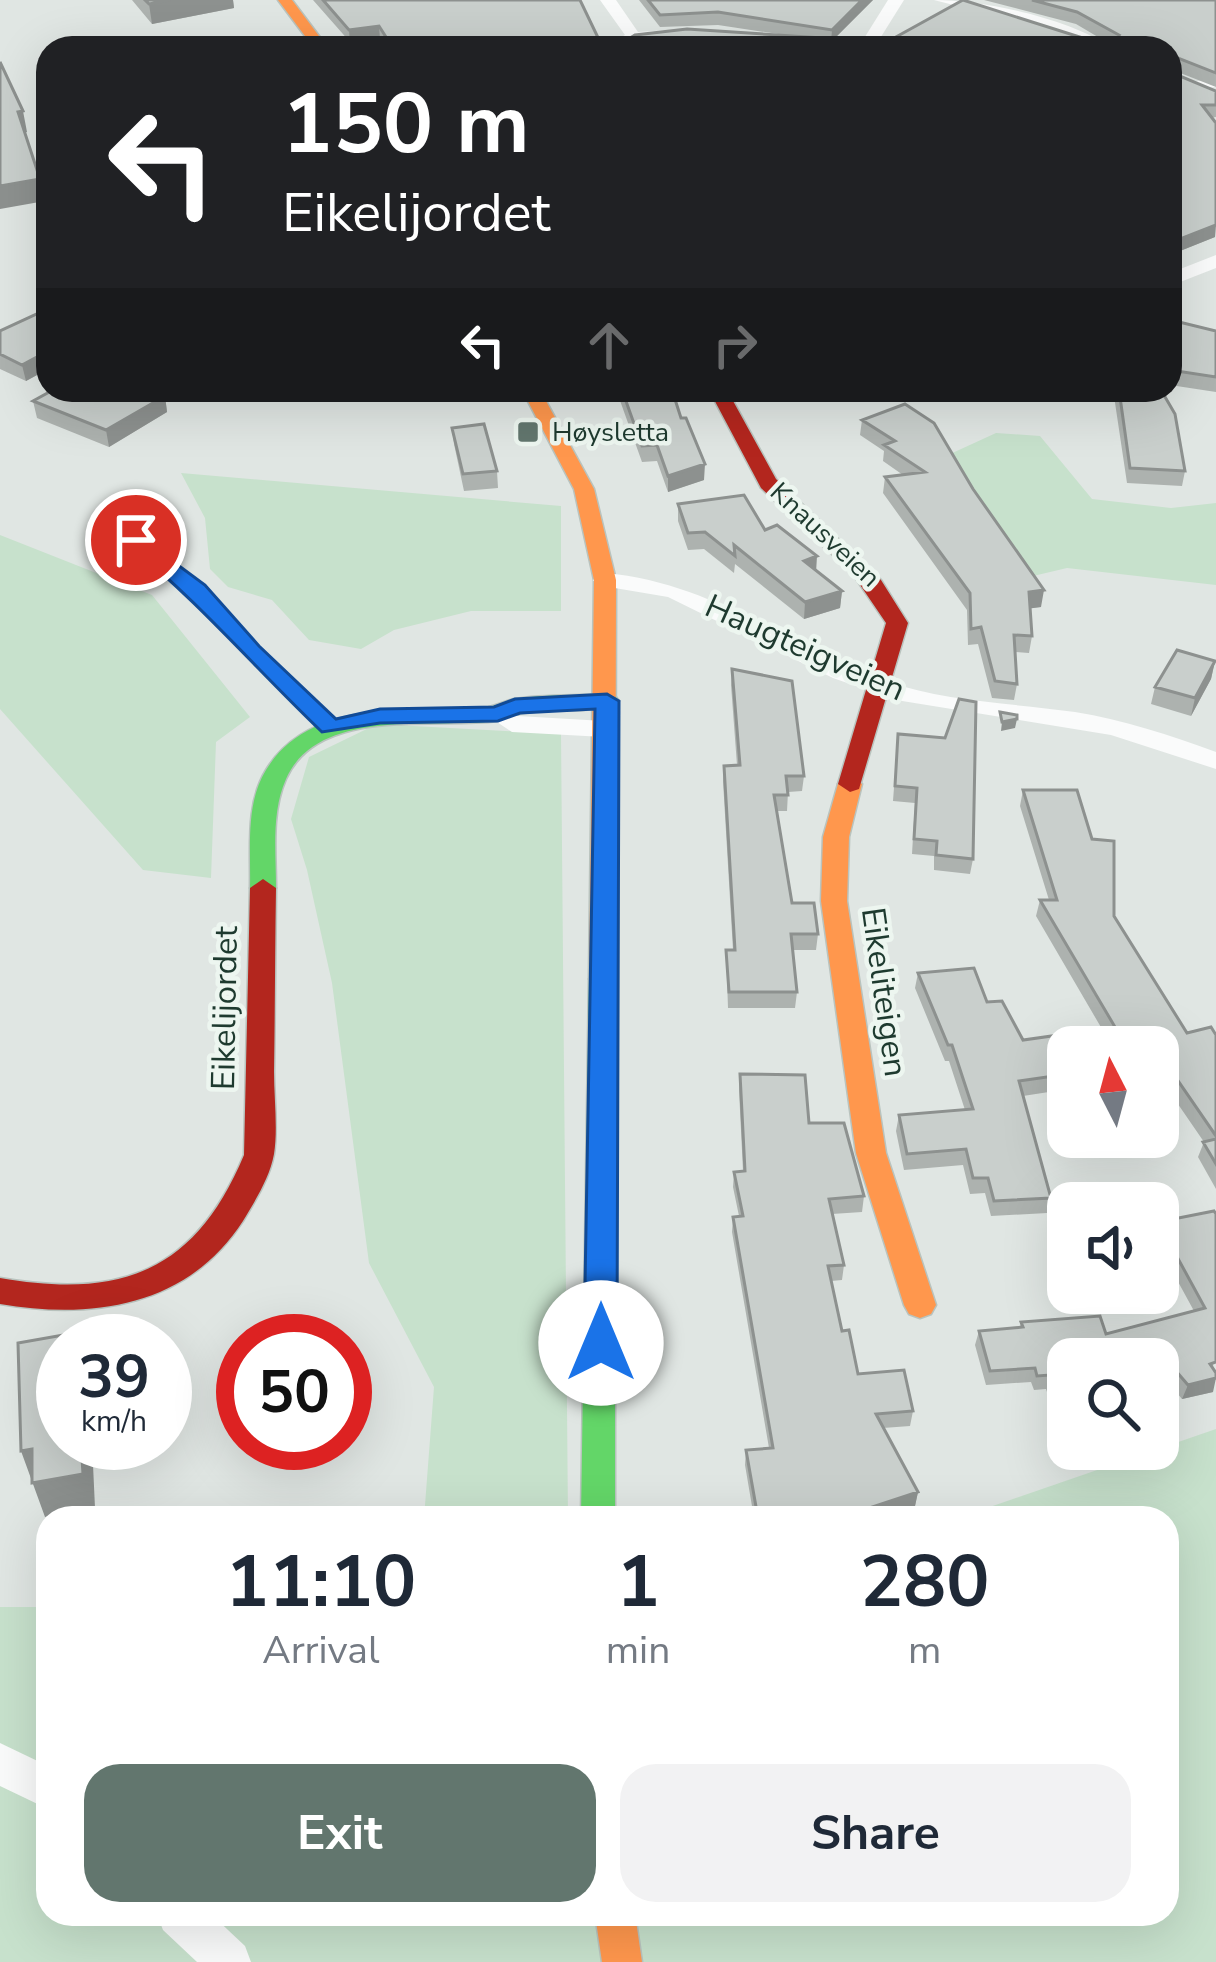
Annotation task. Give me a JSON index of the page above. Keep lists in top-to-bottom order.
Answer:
{
  "streets": {
    "street": [
      "Knausveien",
      "Haugteigveien",
      "Eikeliteigen",
      "Eikelijordet"
    ]
  },
  "crossings": [
    ["Knausveien", "Haugteigveien"],
    ["Knausveien", "Eikeliteigen"],
    ["Haugteigveien", "Eikeliteigen"]
  ],
  "places": {
    "transit": ["Høysletta"]
  },
  "north": "top",
  "page": {
    "turn": ["150 m", "Eikelijordet"],
    "speed": "39 km/h",
    "limit": "50",
    "eta": [
      "11:10",
      "Arrival",
      "1",
      "min",
      "280",
      "m"
    ],
    "buttons": ["Exit", "Share"]
  }
}
